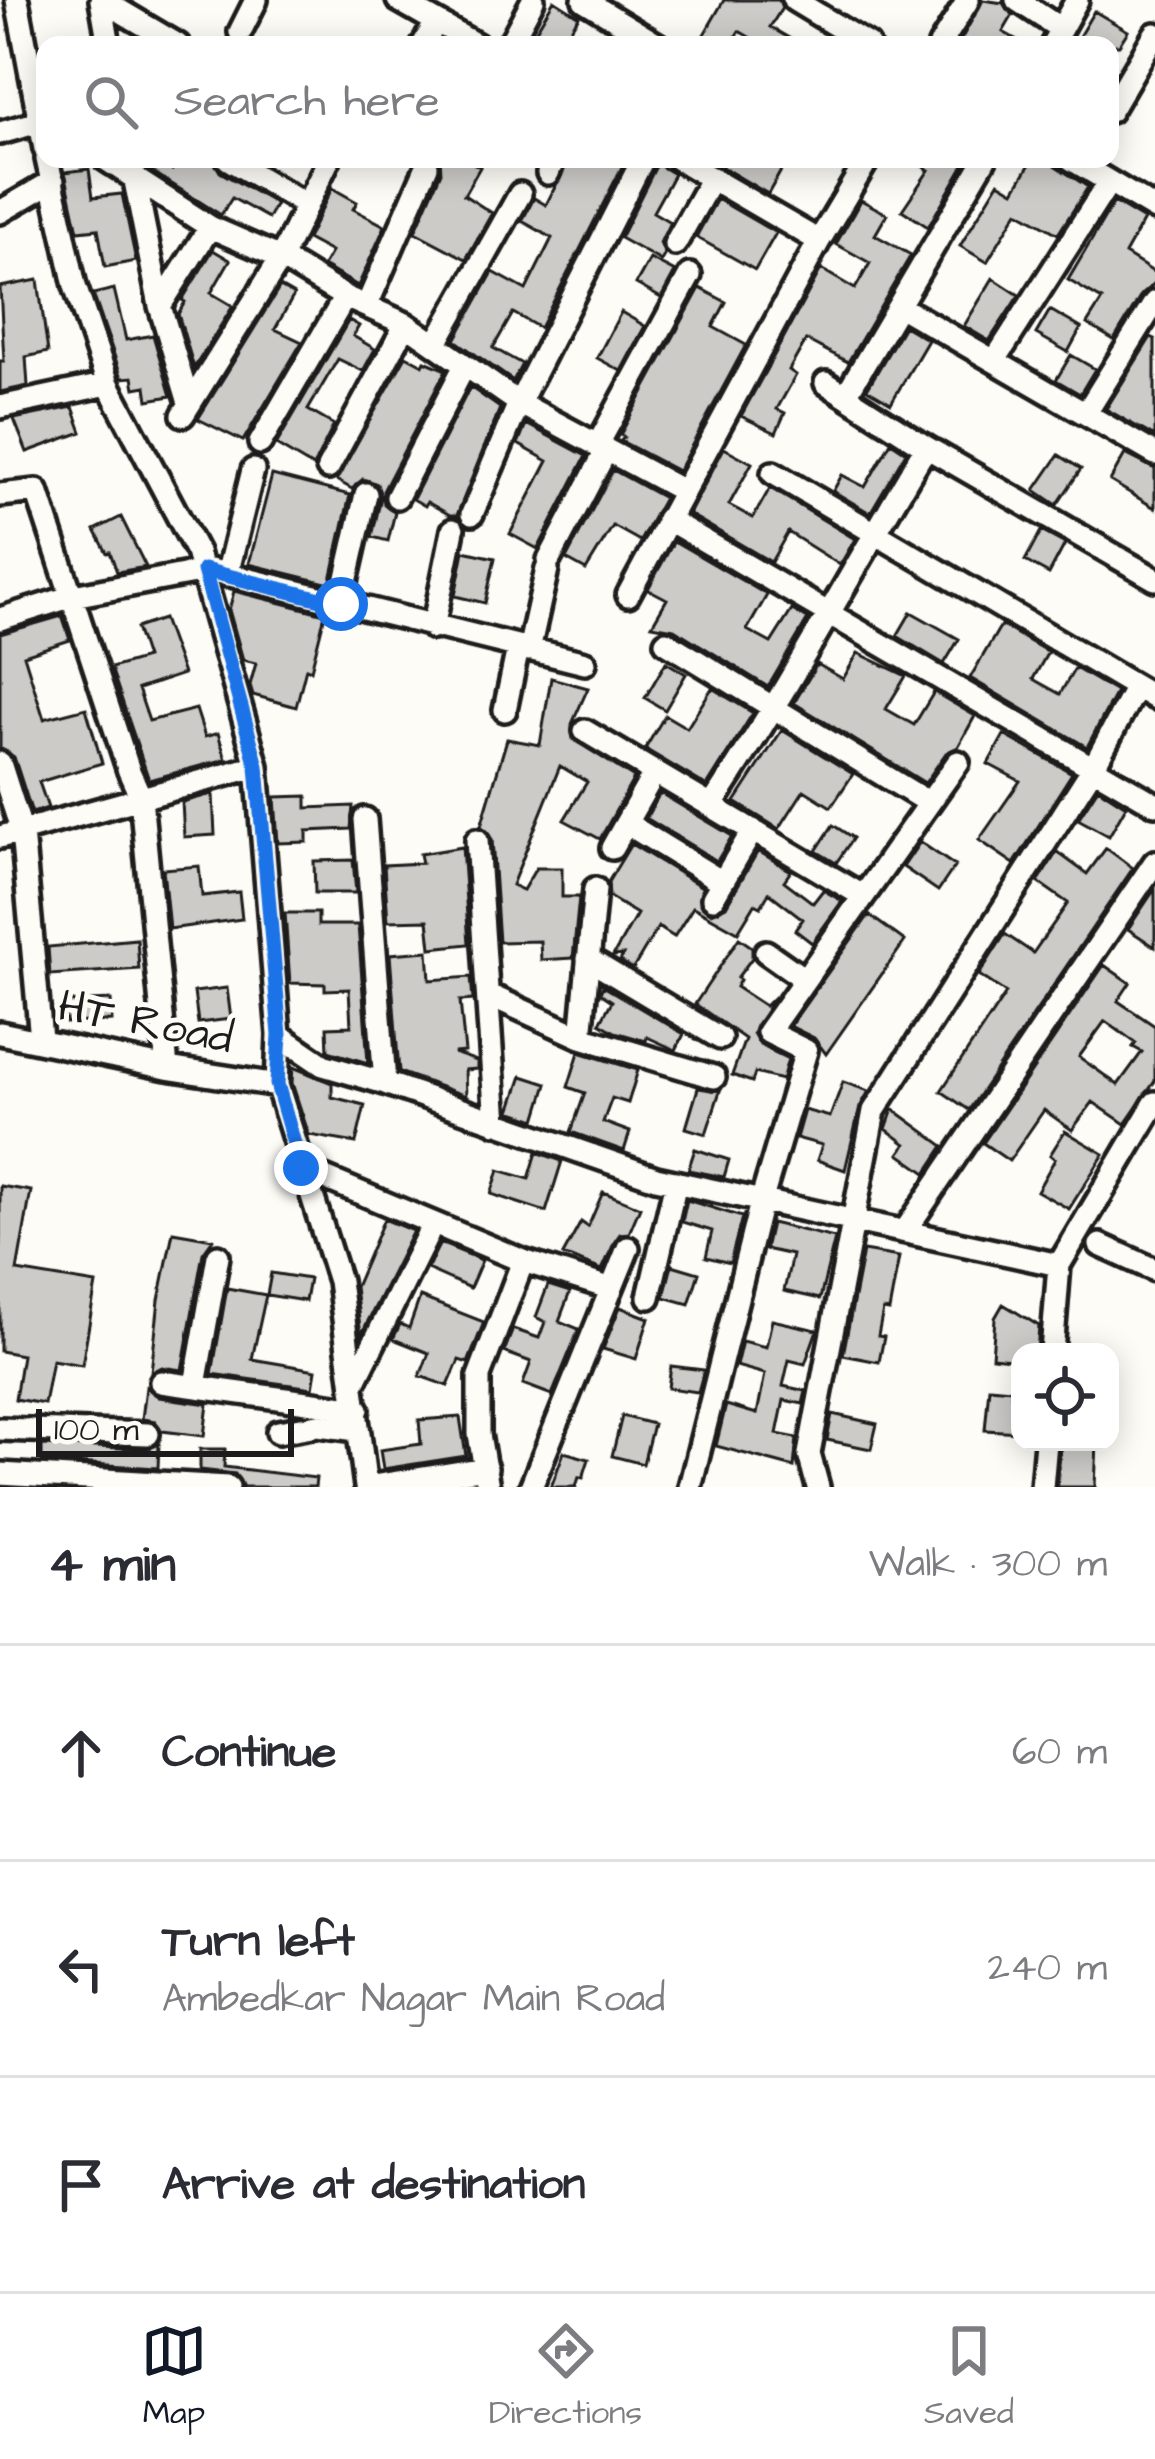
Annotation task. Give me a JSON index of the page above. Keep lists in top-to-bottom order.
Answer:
{
  "streets": {
    "street": ["HT Road"]
  },
  "scale_bar": "100 m",
  "page": {
    "search": "Search here",
    "scale": "100 m",
    "heading": ["4 min", "Walk · 300 m"],
    "list": [
      ["Continue", "60 m"],
      ["Turn left", "Ambedkar Nagar Main Road", "240 m"],
      "Arrive at destination"
    ],
    "nav": ["Map", "Directions", "Saved"]
  }
}
